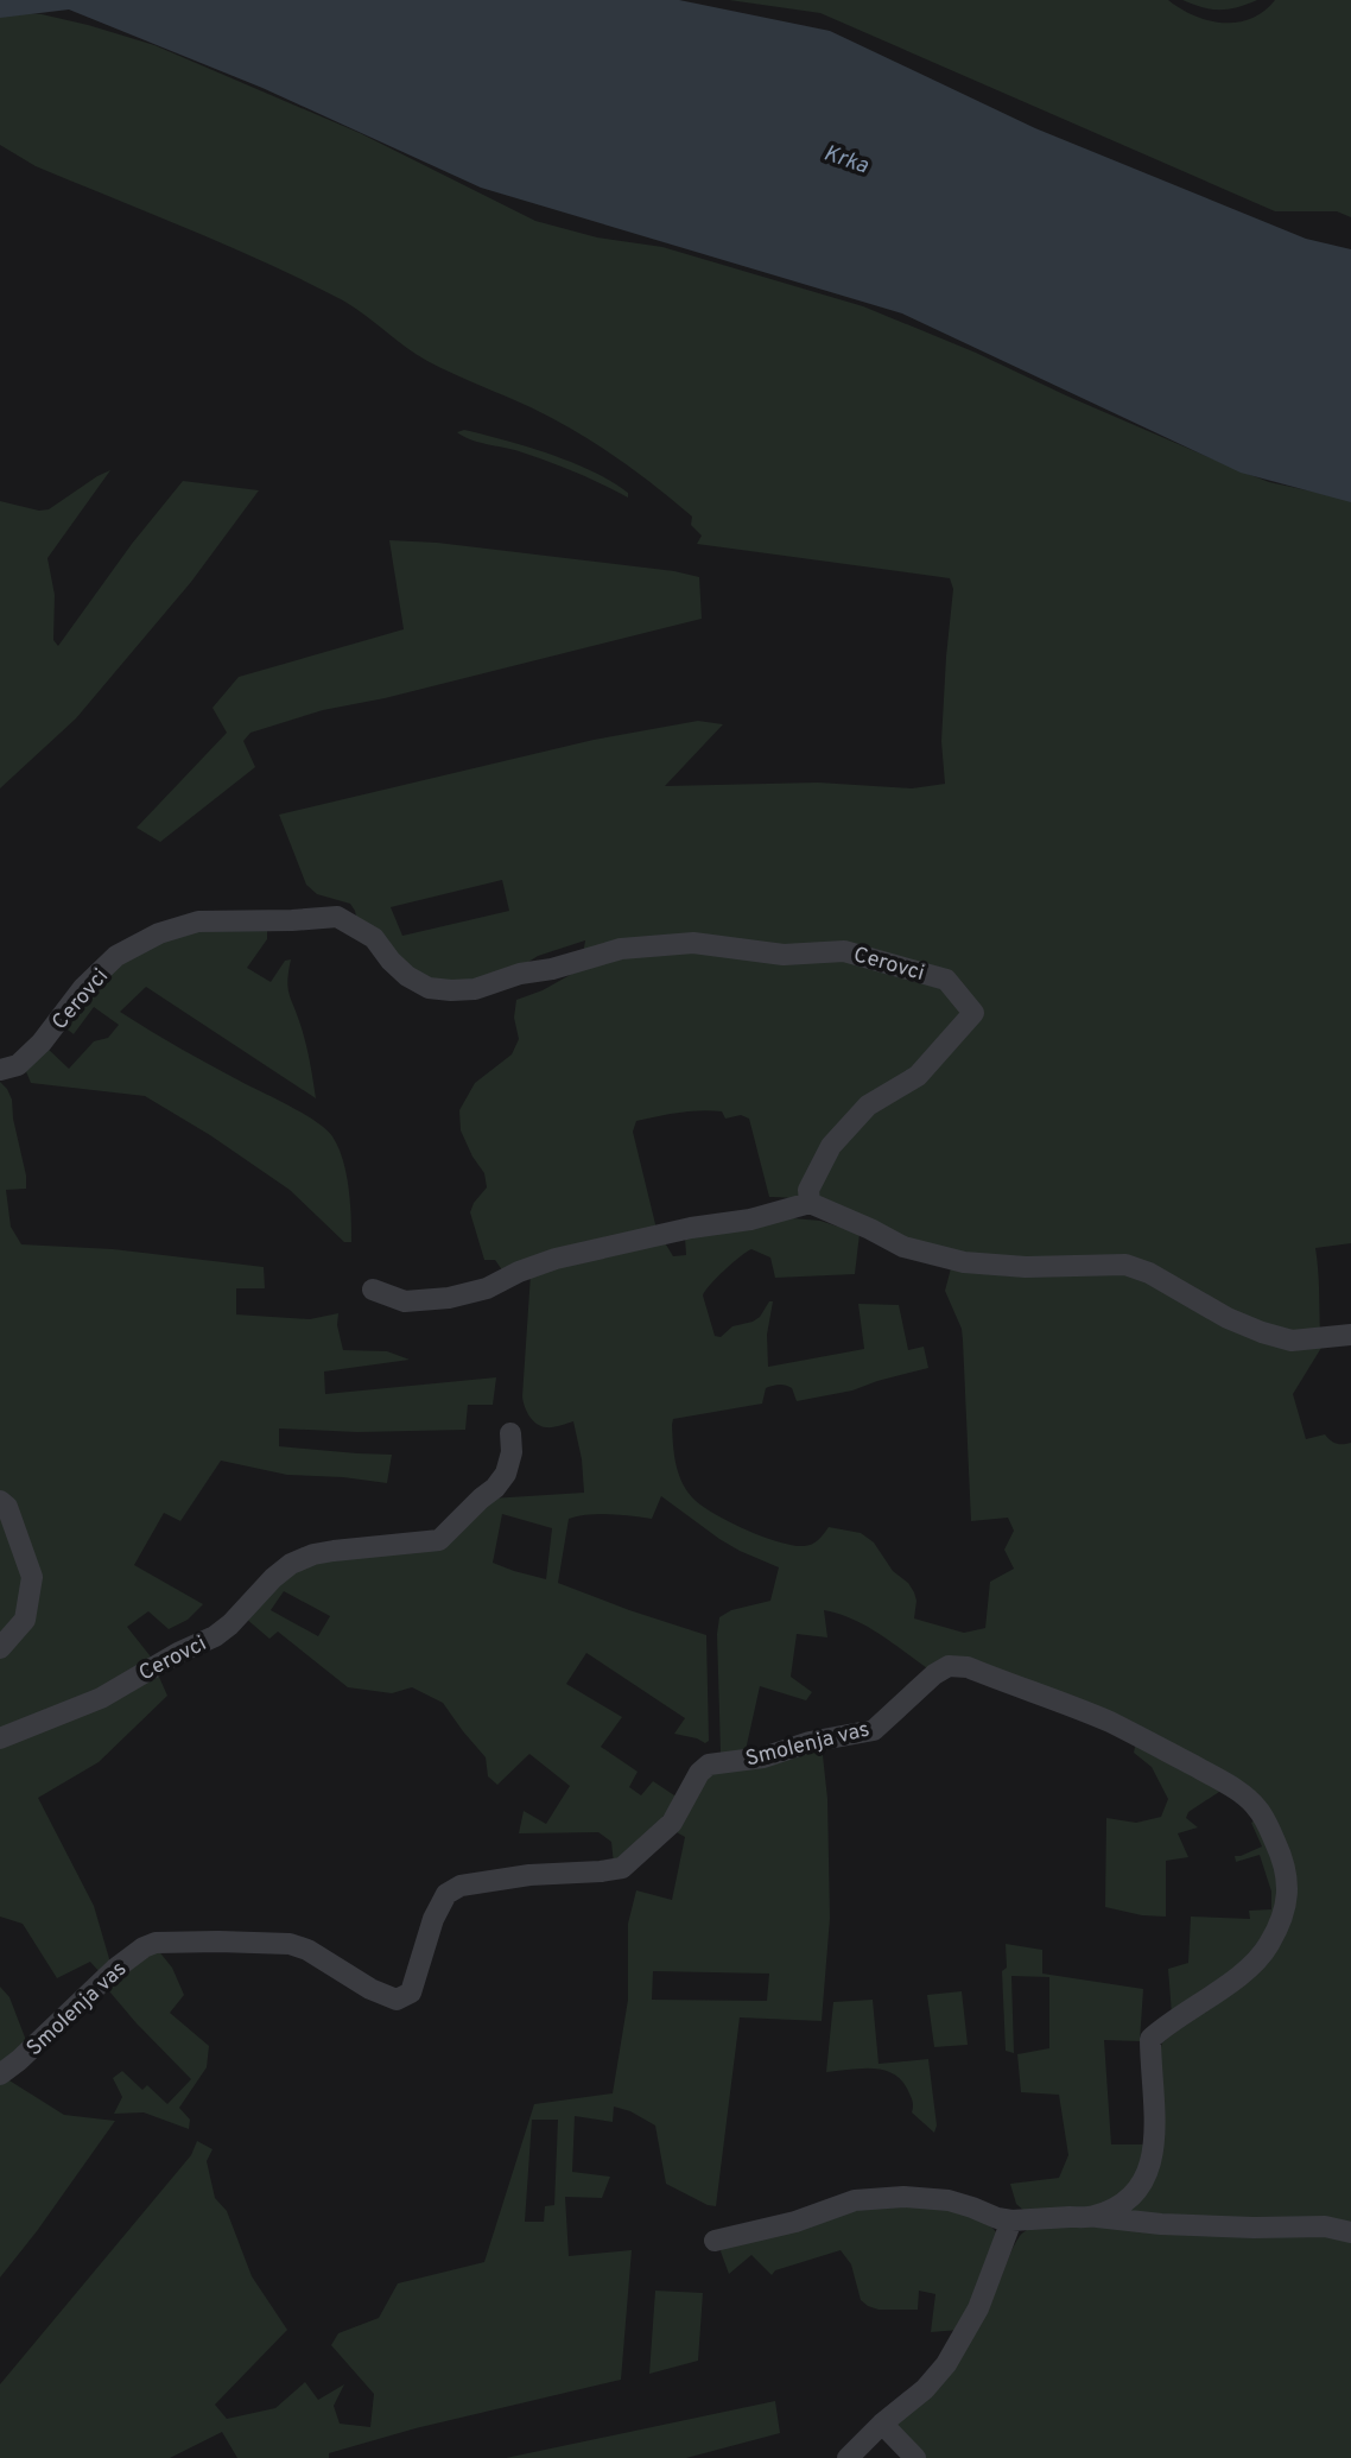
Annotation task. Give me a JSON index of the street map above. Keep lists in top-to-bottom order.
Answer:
{
  "streets": {
    "street": ["Cerovci", "Smolenja vas"]
  },
  "water": ["Krka"]
}
